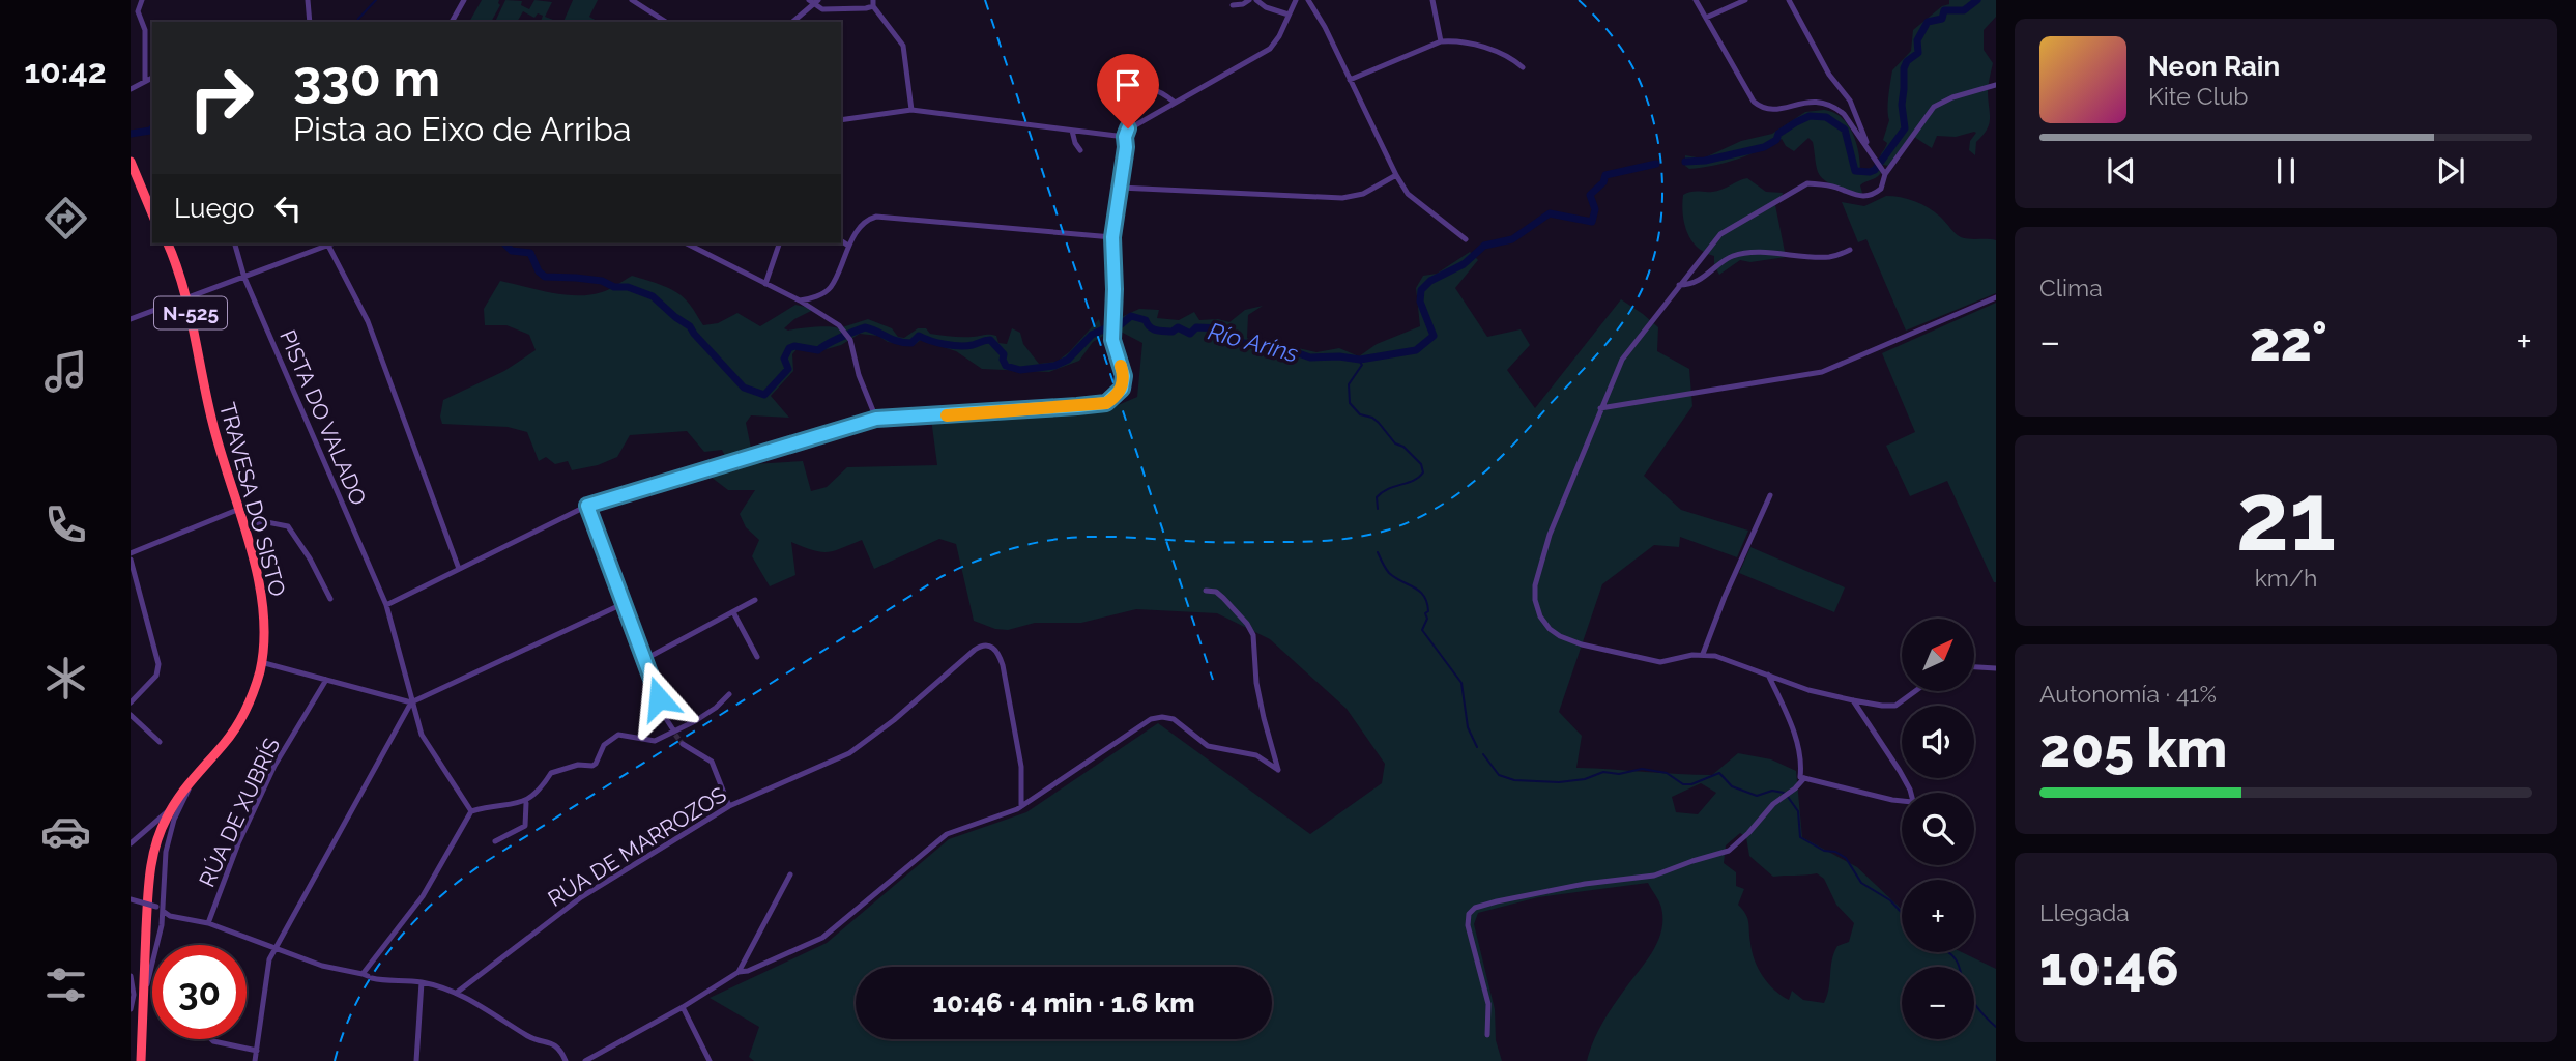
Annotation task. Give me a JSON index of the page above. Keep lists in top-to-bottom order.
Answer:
{
  "streets": {
    "highway": ["N-525", "TRAVESA DO SISTO"],
    "street": ["PISTA DO VALADO", "RÚA DE XUBRÍS", "RÚA DE MARROZOS"]
  },
  "water": ["Río Aríns"],
  "north": "top right",
  "page": {
    "tabs": "10:42",
    "turn": ["330 m", "Pista ao Eixo de Arriba"],
    "song": ["Neon Rain", "Kite Club"],
    "then": "Luego",
    "tile": [
      "Clima",
      ["21", "km/h"],
      ["Autonomía · 41%", "205 km"],
      ["Llegada", "10:46"]
    ],
    "heat": ["−", "22°", "+"],
    "map_buttons": ["+", "−"],
    "limit": "30",
    "trip": "10:46 · 4 min · 1.6 km"
  }
}
